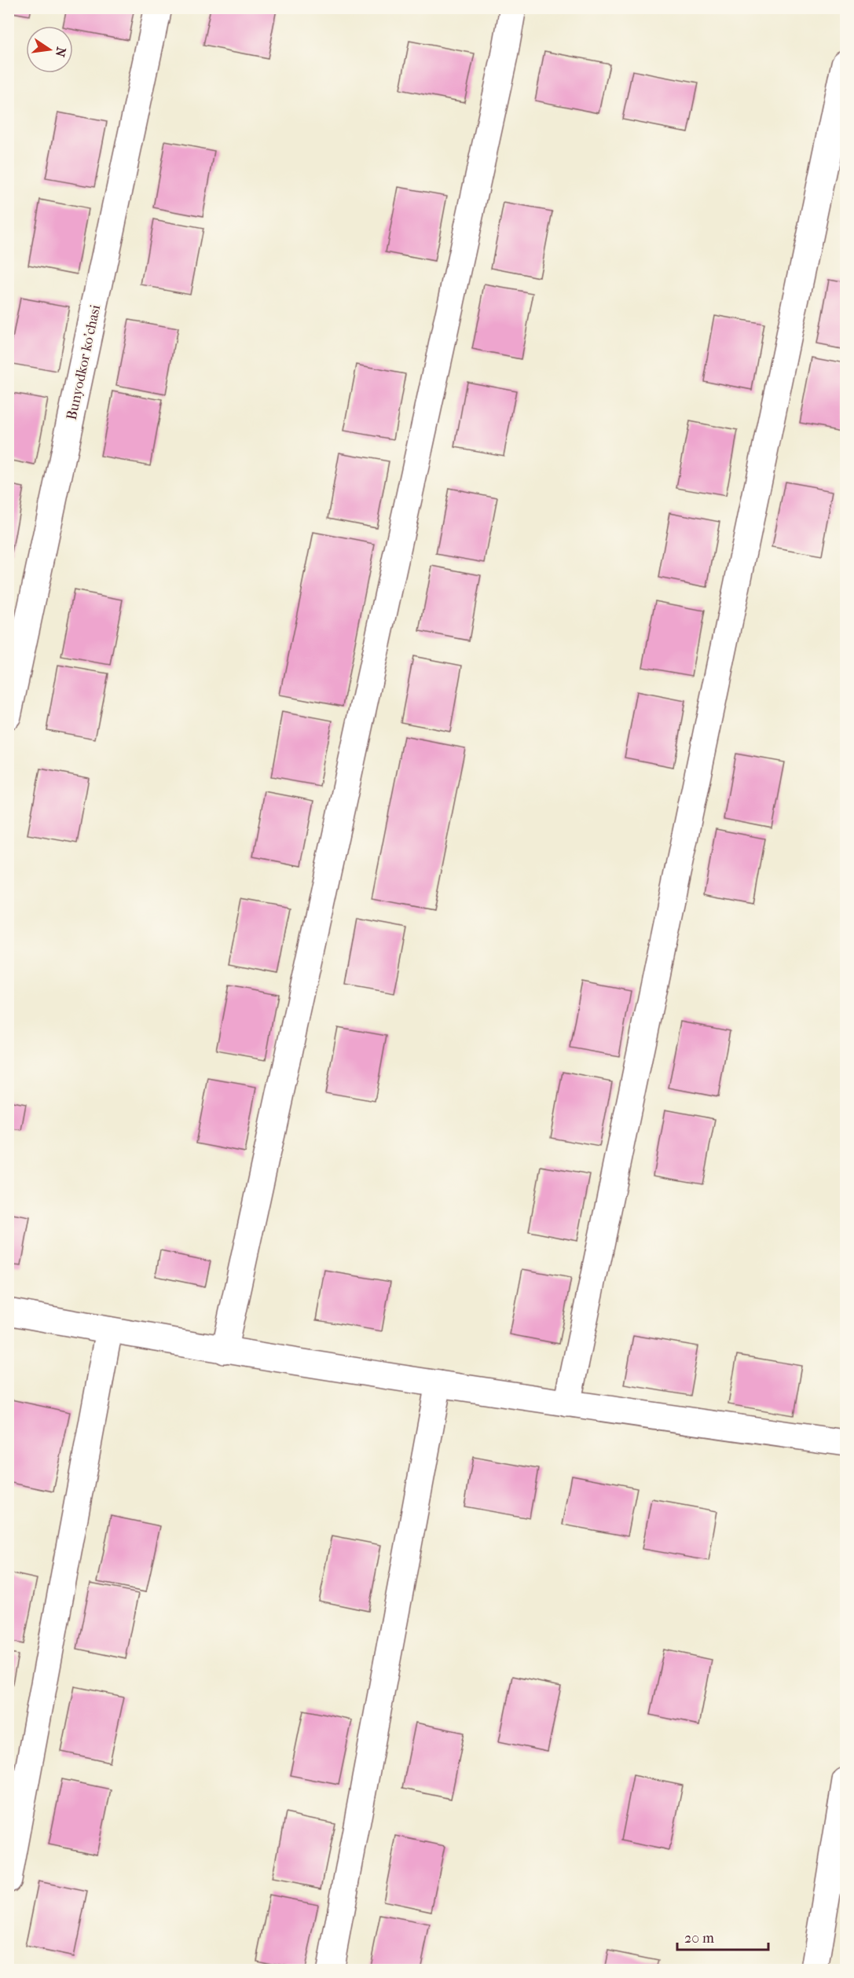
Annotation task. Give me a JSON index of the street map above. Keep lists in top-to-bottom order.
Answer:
{
  "streets": {
    "street": ["Bunyodkor ko'chasi"]
  },
  "scale_bar": "20 m",
  "north": "right"
}
